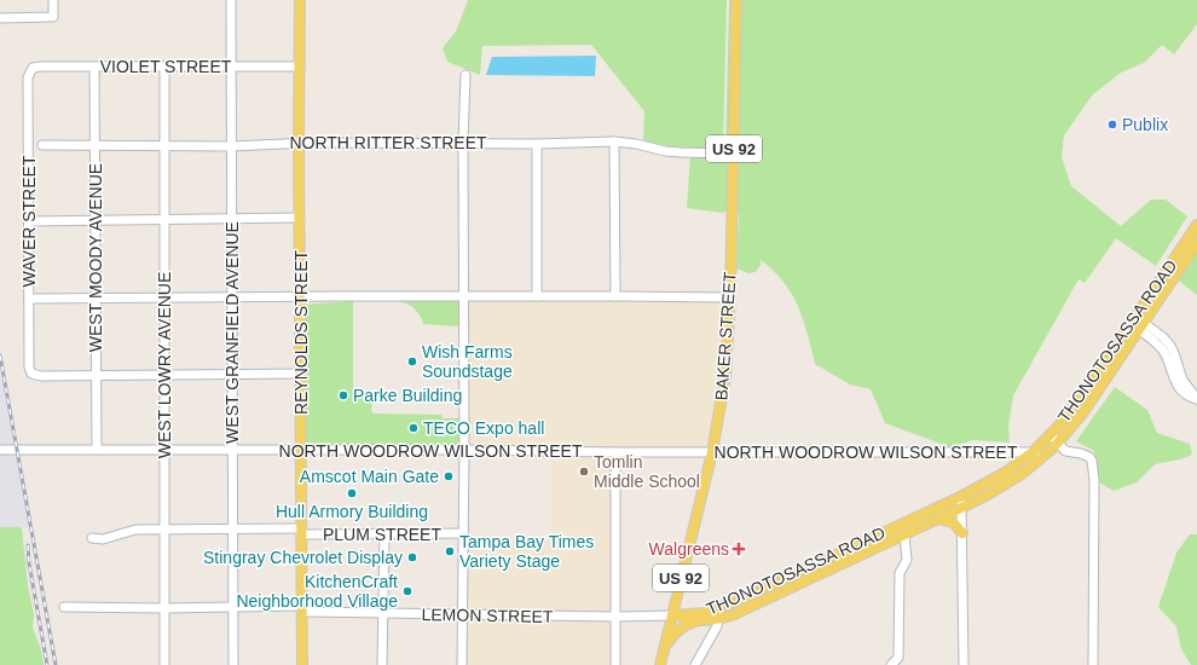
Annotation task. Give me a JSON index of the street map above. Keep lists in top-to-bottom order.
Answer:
{
  "streets": {
    "main road": [
      "US 92",
      "REYNOLDS STREET",
      "BAKER STREET",
      "THONOTOSASSA ROAD"
    ],
    "street": [
      "VIOLET STREET",
      "NORTH RITTER STREET",
      "WAVER STREET",
      "WEST MOODY AVENUE",
      "WEST GRANFIELD AVENUE",
      "WEST LOWRY AVENUE",
      "NORTH WOODROW WILSON STREET",
      "PLUM STREET",
      "LEMON STREET"
    ]
  },
  "crossings": [
    ["VIOLET STREET", "WAVER STREET"],
    ["VIOLET STREET", "WEST MOODY AVENUE"],
    ["VIOLET STREET", "WEST GRANFIELD AVENUE"],
    ["VIOLET STREET", "REYNOLDS STREET"],
    ["VIOLET STREET", "WEST LOWRY AVENUE"],
    ["NORTH RITTER STREET", "WEST MOODY AVENUE"],
    ["NORTH RITTER STREET", "WEST GRANFIELD AVENUE"],
    ["NORTH RITTER STREET", "REYNOLDS STREET"],
    ["NORTH RITTER STREET", "BAKER STREET"],
    ["NORTH RITTER STREET", "WEST LOWRY AVENUE"],
    ["WAVER STREET", "WEST MOODY AVENUE"],
    ["WEST MOODY AVENUE", "NORTH WOODROW WILSON STREET"],
    ["WEST GRANFIELD AVENUE", "NORTH WOODROW WILSON STREET"],
    ["WEST GRANFIELD AVENUE", "PLUM STREET"],
    ["WEST GRANFIELD AVENUE", "LEMON STREET"],
    ["REYNOLDS STREET", "NORTH WOODROW WILSON STREET"],
    ["REYNOLDS STREET", "PLUM STREET"],
    ["REYNOLDS STREET", "LEMON STREET"],
    ["BAKER STREET", "THONOTOSASSA ROAD"],
    ["BAKER STREET", "NORTH WOODROW WILSON STREET"],
    ["BAKER STREET", "LEMON STREET"],
    ["THONOTOSASSA ROAD", "NORTH WOODROW WILSON STREET"],
    ["THONOTOSASSA ROAD", "LEMON STREET"],
    ["WEST LOWRY AVENUE", "NORTH WOODROW WILSON STREET"],
    ["WEST LOWRY AVENUE", "PLUM STREET"],
    ["WEST LOWRY AVENUE", "LEMON STREET"]
  ],
  "places": {
    "other": [
      "Publix",
      "Wish Farms Soundstage",
      "Parke Building",
      "TECO Expo hall",
      "Tomlin Middle School",
      "Amscot Main Gate",
      "Hull Armory Building",
      "Tampa Bay Times Variety Stage",
      "Stingray Chevrolet Display",
      "KitchenCraft Neighborhood Village"
    ],
    "health": ["Walgreens"]
  }
}
